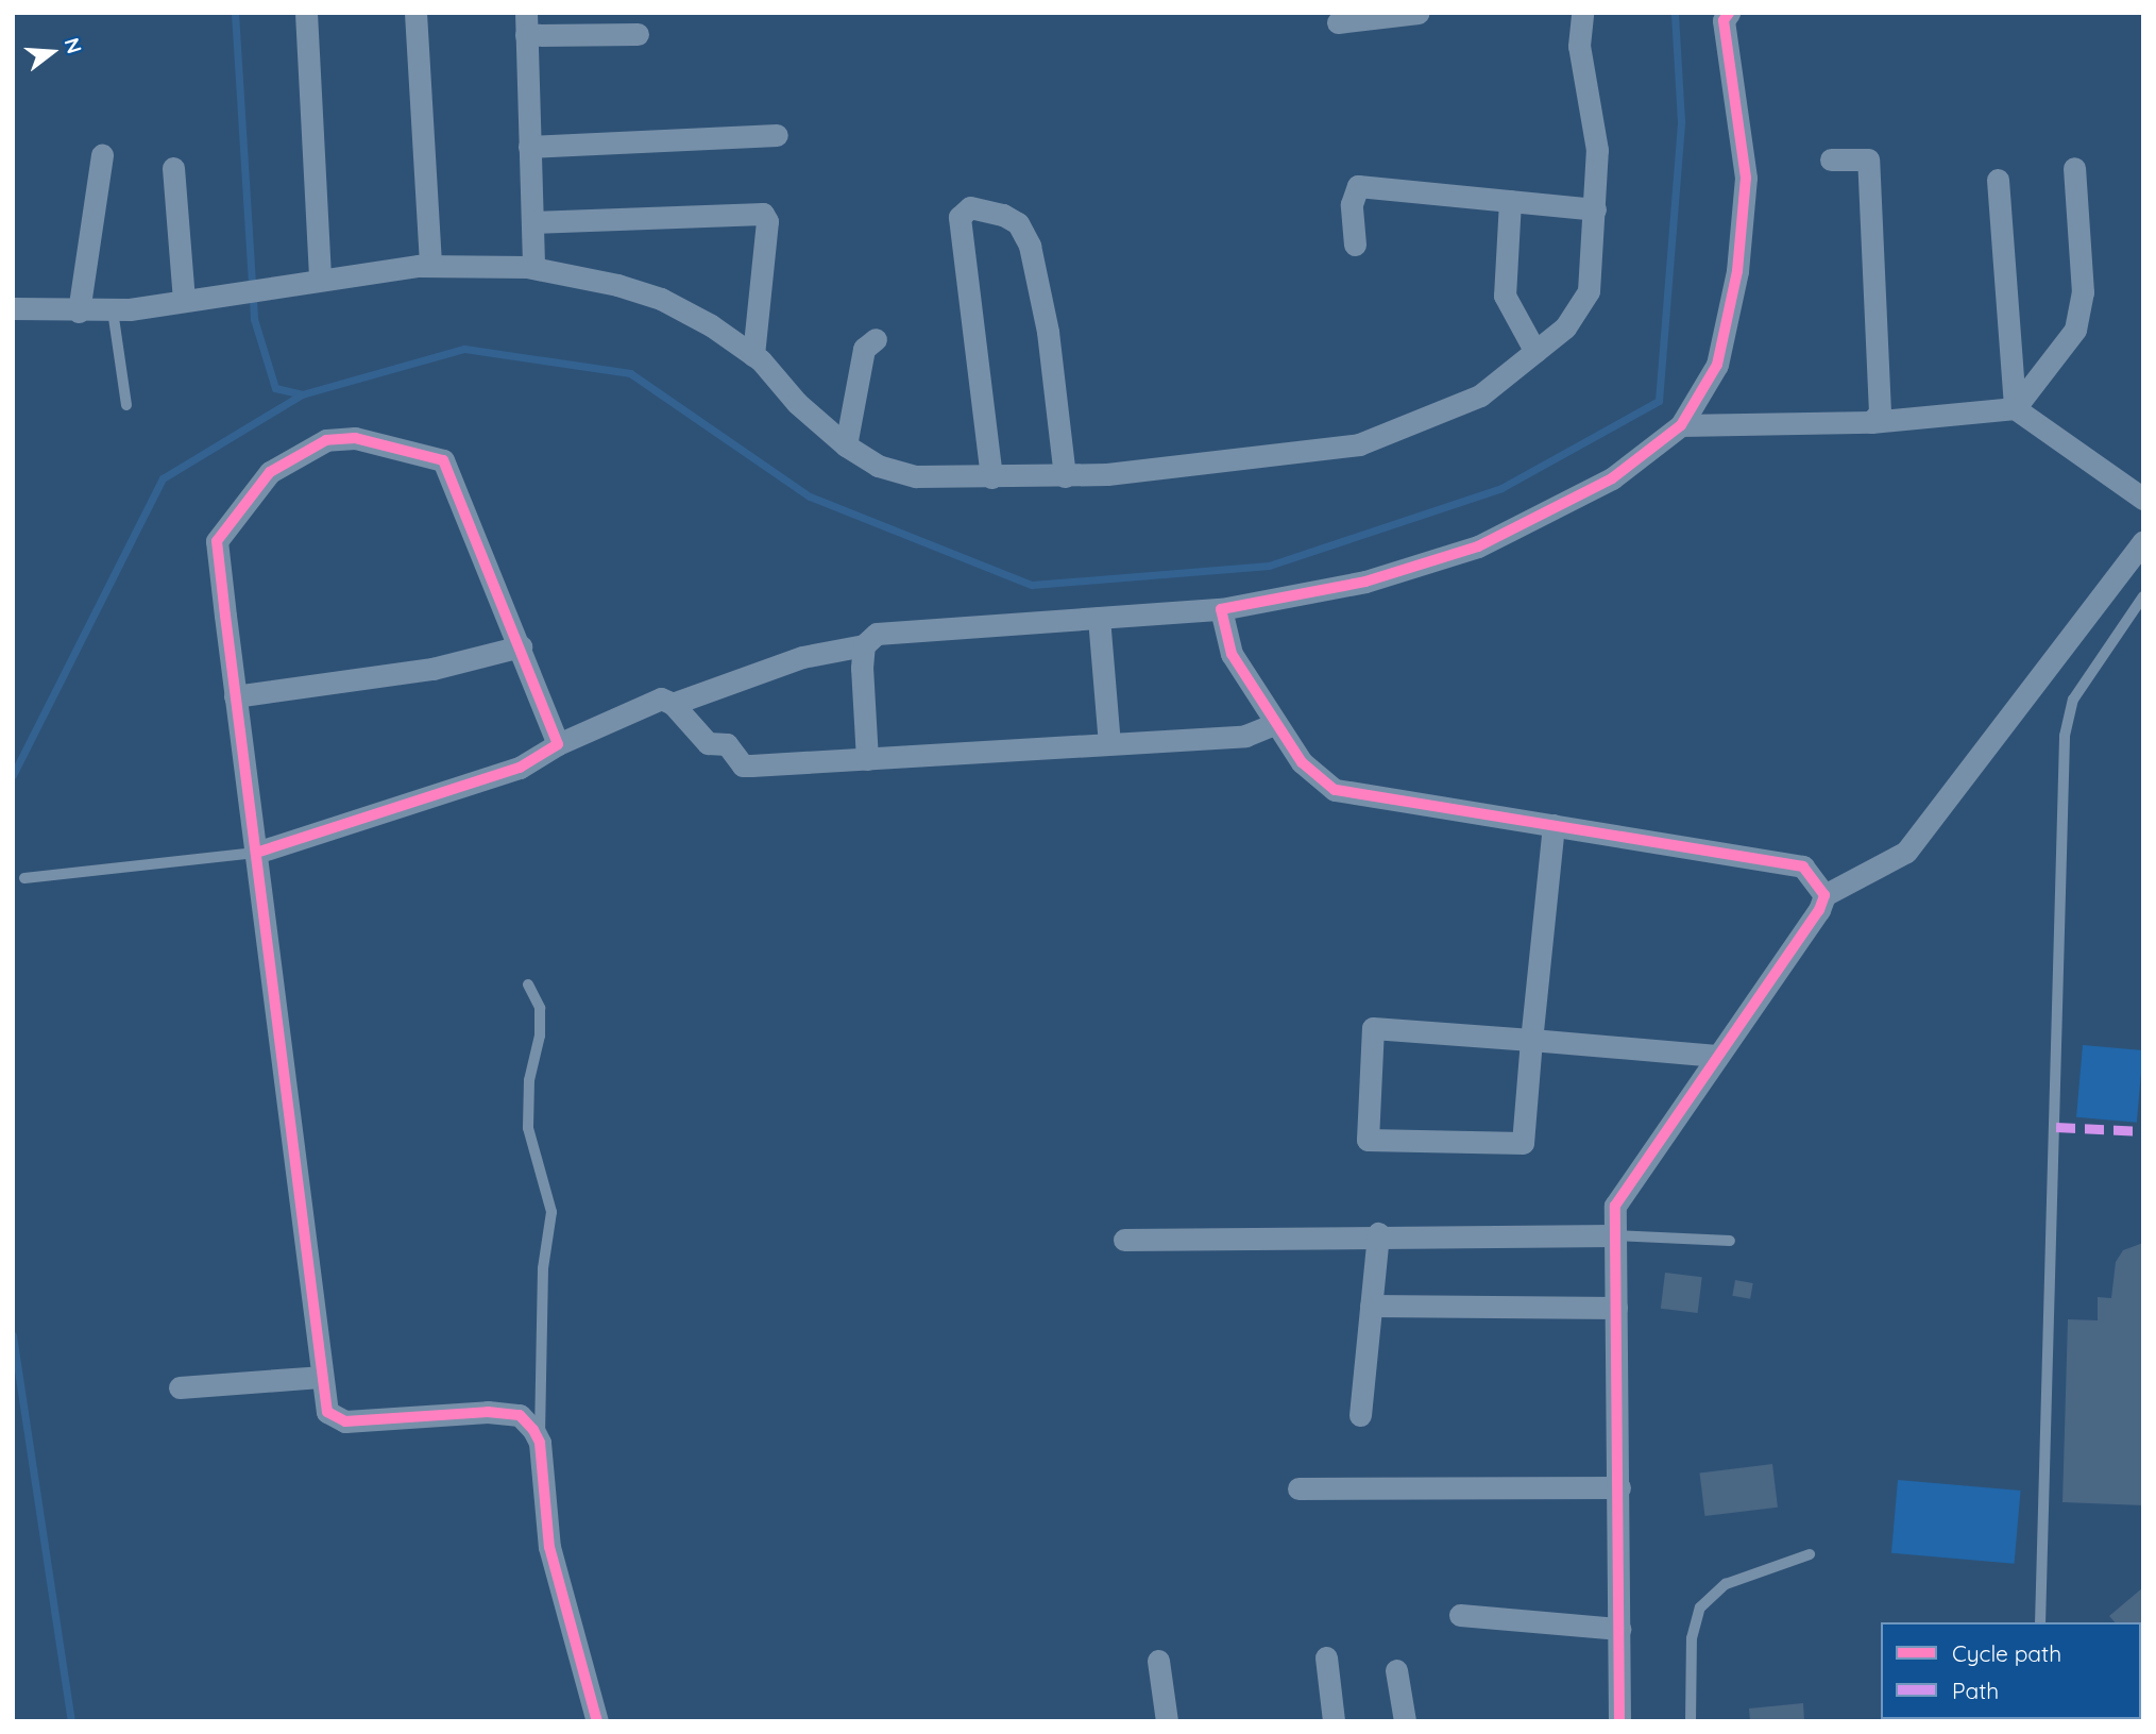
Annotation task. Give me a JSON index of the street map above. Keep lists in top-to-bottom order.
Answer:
{
  "legend": ["Cycle path", "Path"],
  "north": "right"
}
